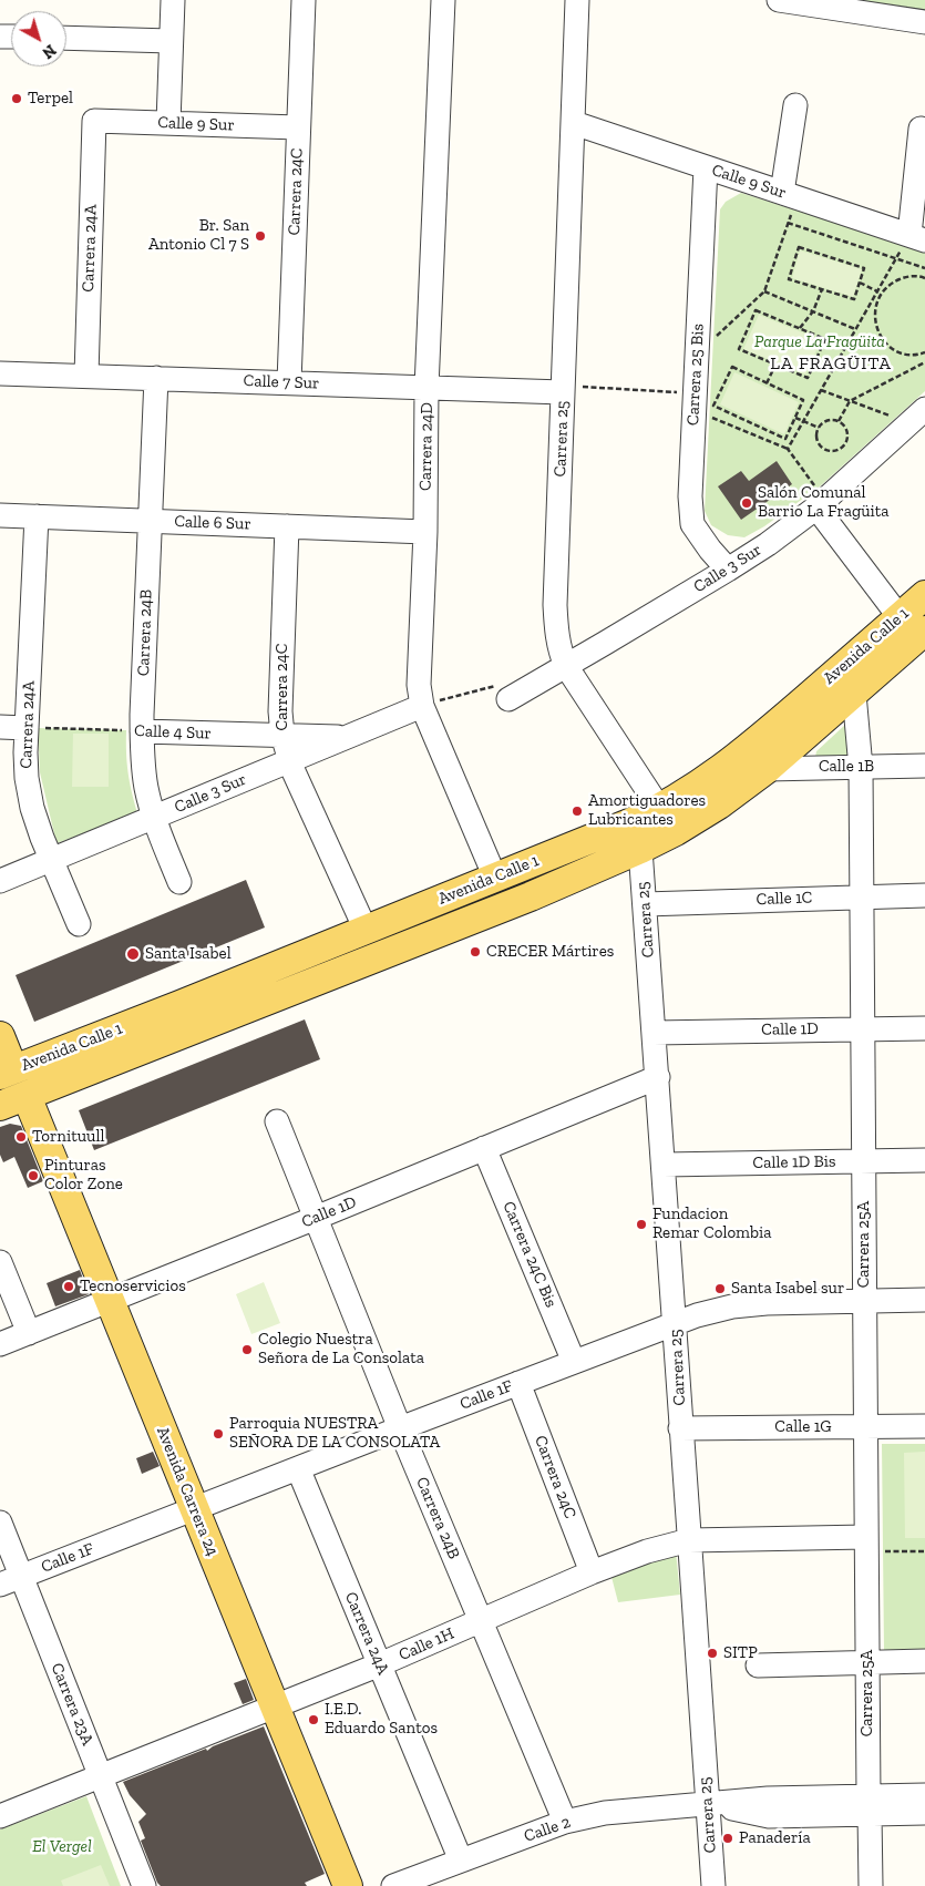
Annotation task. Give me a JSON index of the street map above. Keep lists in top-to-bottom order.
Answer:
{
  "streets": {
    "main road": ["Avenida Calle 1", "Avenida Carrera 24"],
    "street": [
      "Calle 9 Sur",
      "Carrera 24C",
      "Carrera 24A",
      "Carrera 25 Bis",
      "Calle 7 Sur",
      "Carrera 25",
      "Carrera 24D",
      "Calle 6 Sur",
      "Calle 3 Sur",
      "Carrera 24B",
      "Calle 4 Sur",
      "Calle 1B",
      "Calle 1C",
      "Calle 1D",
      "Calle 1D Bis",
      "Carrera 25A",
      "Carrera 24C Bis",
      "Calle 1F",
      "Calle 1G",
      "Calle 1H",
      "Carrera 23A",
      "Calle 2"
    ]
  },
  "crossings": [
    ["Calle 9 Sur", "Carrera 24C"],
    ["Calle 9 Sur", "Carrera 24A"],
    ["Calle 9 Sur", "Carrera 25 Bis"],
    ["Calle 9 Sur", "Carrera 25"],
    ["Carrera 24C", "Calle 7 Sur"],
    ["Carrera 24C", "Calle 6 Sur"],
    ["Carrera 24C", "Calle 3 Sur"],
    ["Carrera 24C", "Avenida Calle 1"],
    ["Carrera 24C", "Calle 4 Sur"],
    ["Carrera 24C", "Calle 1F"],
    ["Carrera 24C", "Calle 1H"],
    ["Carrera 24A", "Calle 7 Sur"],
    ["Carrera 24A", "Calle 6 Sur"],
    ["Carrera 24A", "Calle 3 Sur"],
    ["Carrera 24A", "Calle 4 Sur"],
    ["Carrera 24A", "Calle 1F"],
    ["Carrera 24A", "Calle 1H"],
    ["Carrera 24A", "Calle 2"],
    ["Carrera 25 Bis", "Calle 3 Sur"],
    ["Calle 7 Sur", "Carrera 25"],
    ["Calle 7 Sur", "Carrera 24D"],
    ["Calle 7 Sur", "Carrera 24B"],
    ["Carrera 25", "Calle 3 Sur"],
    ["Carrera 25", "Avenida Calle 1"],
    ["Carrera 25", "Calle 1C"],
    ["Carrera 25", "Calle 1D"],
    ["Carrera 25", "Calle 1D Bis"],
    ["Carrera 25", "Calle 1F"],
    ["Carrera 25", "Calle 1G"],
    ["Carrera 25", "Calle 1H"],
    ["Carrera 25", "Calle 2"],
    ["Carrera 24D", "Calle 6 Sur"],
    ["Carrera 24D", "Calle 3 Sur"],
    ["Carrera 24D", "Avenida Calle 1"],
    ["Calle 6 Sur", "Carrera 24B"],
    ["Calle 3 Sur", "Carrera 24B"],
    ["Calle 3 Sur", "Calle 4 Sur"],
    ["Carrera 24B", "Calle 4 Sur"],
    ["Carrera 24B", "Calle 1D"],
    ["Carrera 24B", "Calle 1F"],
    ["Carrera 24B", "Calle 1H"],
    ["Carrera 24B", "Calle 2"],
    ["Avenida Calle 1", "Calle 1B"],
    ["Avenida Calle 1", "Carrera 25A"],
    ["Avenida Calle 1", "Avenida Carrera 24"],
    ["Calle 1B", "Carrera 25A"],
    ["Calle 1C", "Carrera 25A"],
    ["Calle 1D", "Carrera 25A"],
    ["Calle 1D", "Carrera 24C Bis"],
    ["Calle 1D", "Avenida Carrera 24"],
    ["Calle 1D Bis", "Carrera 25A"],
    ["Carrera 25A", "Calle 1F"],
    ["Carrera 25A", "Calle 1G"],
    ["Carrera 25A", "Calle 1H"],
    ["Carrera 25A", "Calle 2"],
    ["Carrera 24C Bis", "Calle 1F"],
    ["Calle 1F", "Avenida Carrera 24"],
    ["Calle 1F", "Carrera 23A"],
    ["Avenida Carrera 24", "Calle 1H"],
    ["Calle 1H", "Carrera 23A"]
  ],
  "districts": ["LA FRAGÜITA"],
  "parks": ["Parque La Fragüita", "El Vergel"],
  "places": [
    "Terpel",
    "Br. San Antonio Cl 7 S",
    "Salón Comunal Barrio La Fragüita",
    "Amortiguadores Lubricantes",
    "CRECER Mártires",
    "Santa Isabel",
    "Tornituull",
    "Pinturas Color Zone",
    "Fundacion Remar Colombia",
    "Tecnoservicios",
    "Santa Isabel sur",
    "Colegio Nuestra Señora de La Consolata",
    "Parroquia NUESTRA SEÑORA DE LA CONSOLATA",
    "SITP",
    "I.E.D. Eduardo Santos",
    "Panadería"
  ],
  "north": "bottom right"
}
